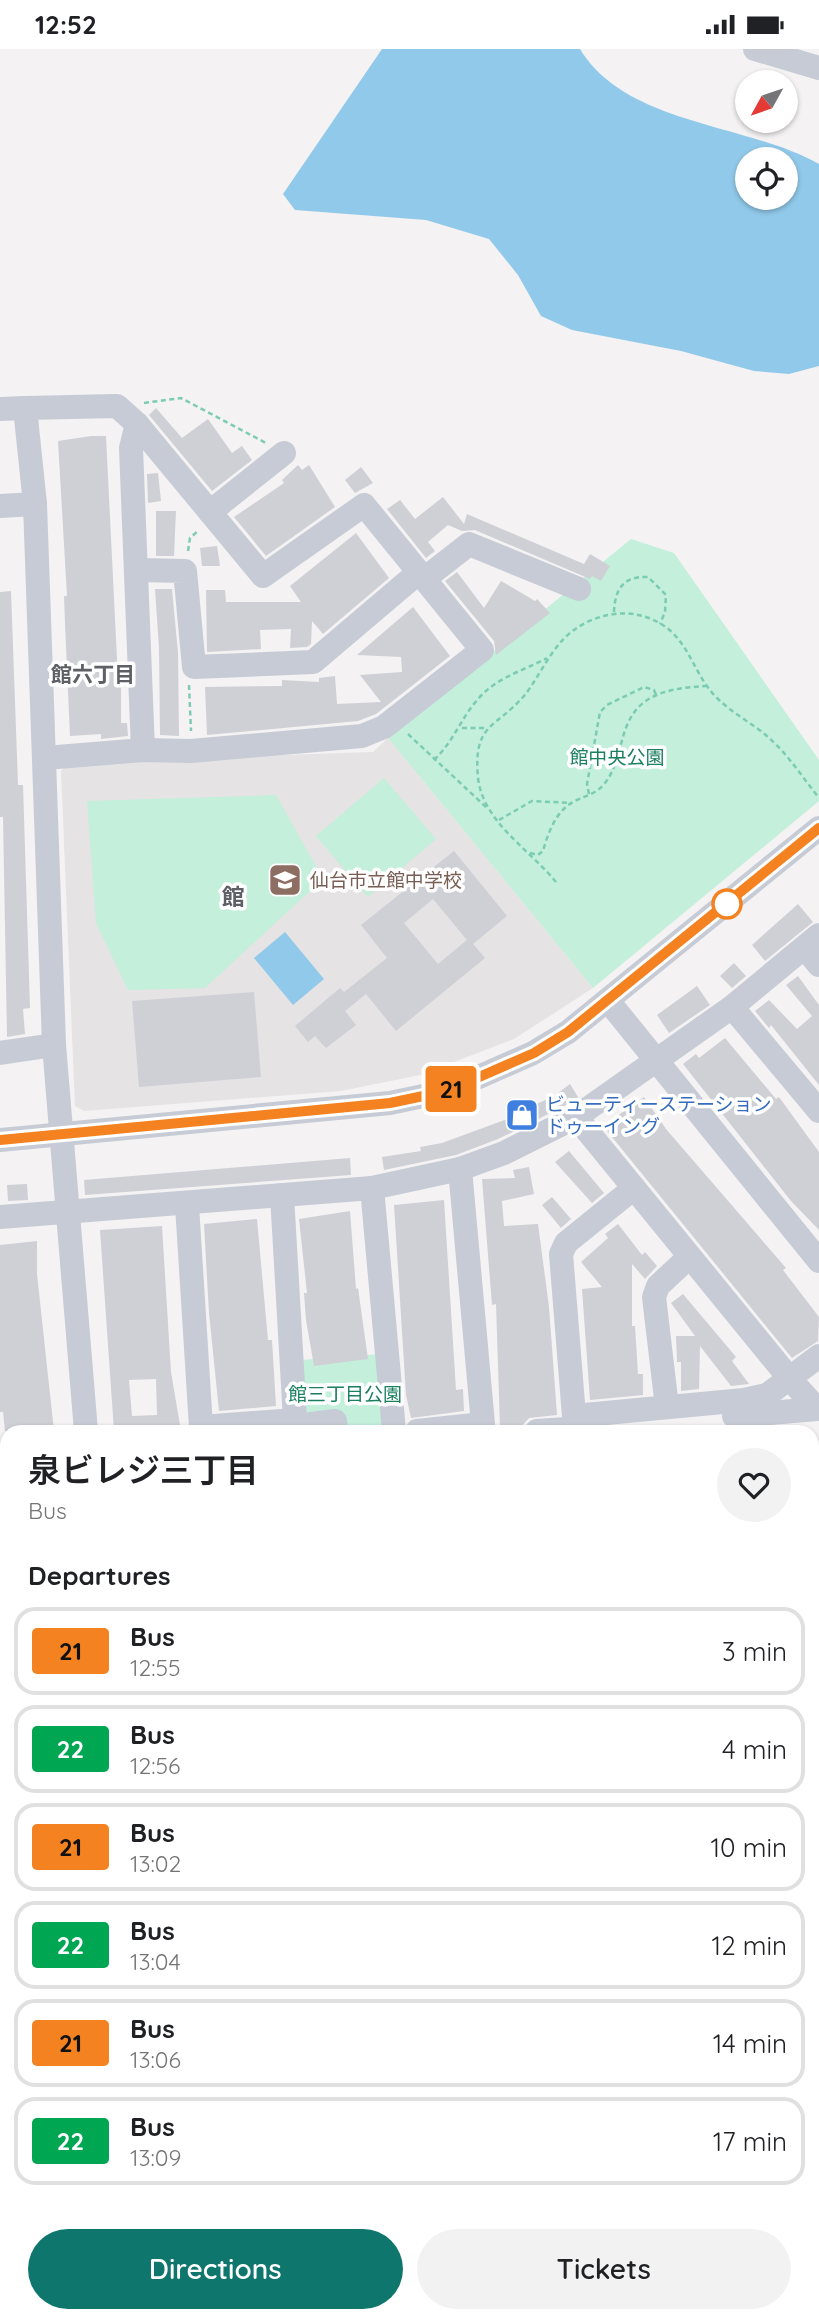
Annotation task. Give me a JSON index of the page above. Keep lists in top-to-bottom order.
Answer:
{
  "districts": ["館六丁目", "館"],
  "parks": ["館中央公園", "館三丁目公園"],
  "places": {
    "school or university": ["仙台市立館中学校"],
    "shop": ["ビューティーステーション ドゥーイング"]
  },
  "lines": ["bus line 21"],
  "north": "bottom left",
  "page": {
    "status": "12:52",
    "on_map": "21",
    "heading": [
      ["泉ビレジ三丁目", "Bus"],
      "Departures"
    ],
    "list": [
      {
        "mark": "21",
        "name": "Bus",
        "note": "12:55",
        "value": "3 min"
      },
      {
        "mark": "22",
        "name": "Bus",
        "note": "12:56",
        "value": "4 min"
      },
      {
        "mark": "21",
        "name": "Bus",
        "note": "13:02",
        "value": "10 min"
      },
      {
        "mark": "22",
        "name": "Bus",
        "note": "13:04",
        "value": "12 min"
      },
      {
        "mark": "21",
        "name": "Bus",
        "note": "13:06",
        "value": "14 min"
      },
      {
        "mark": "22",
        "name": "Bus",
        "note": "13:09",
        "value": "17 min"
      }
    ],
    "buttons": ["Directions", "Tickets"]
  }
}
